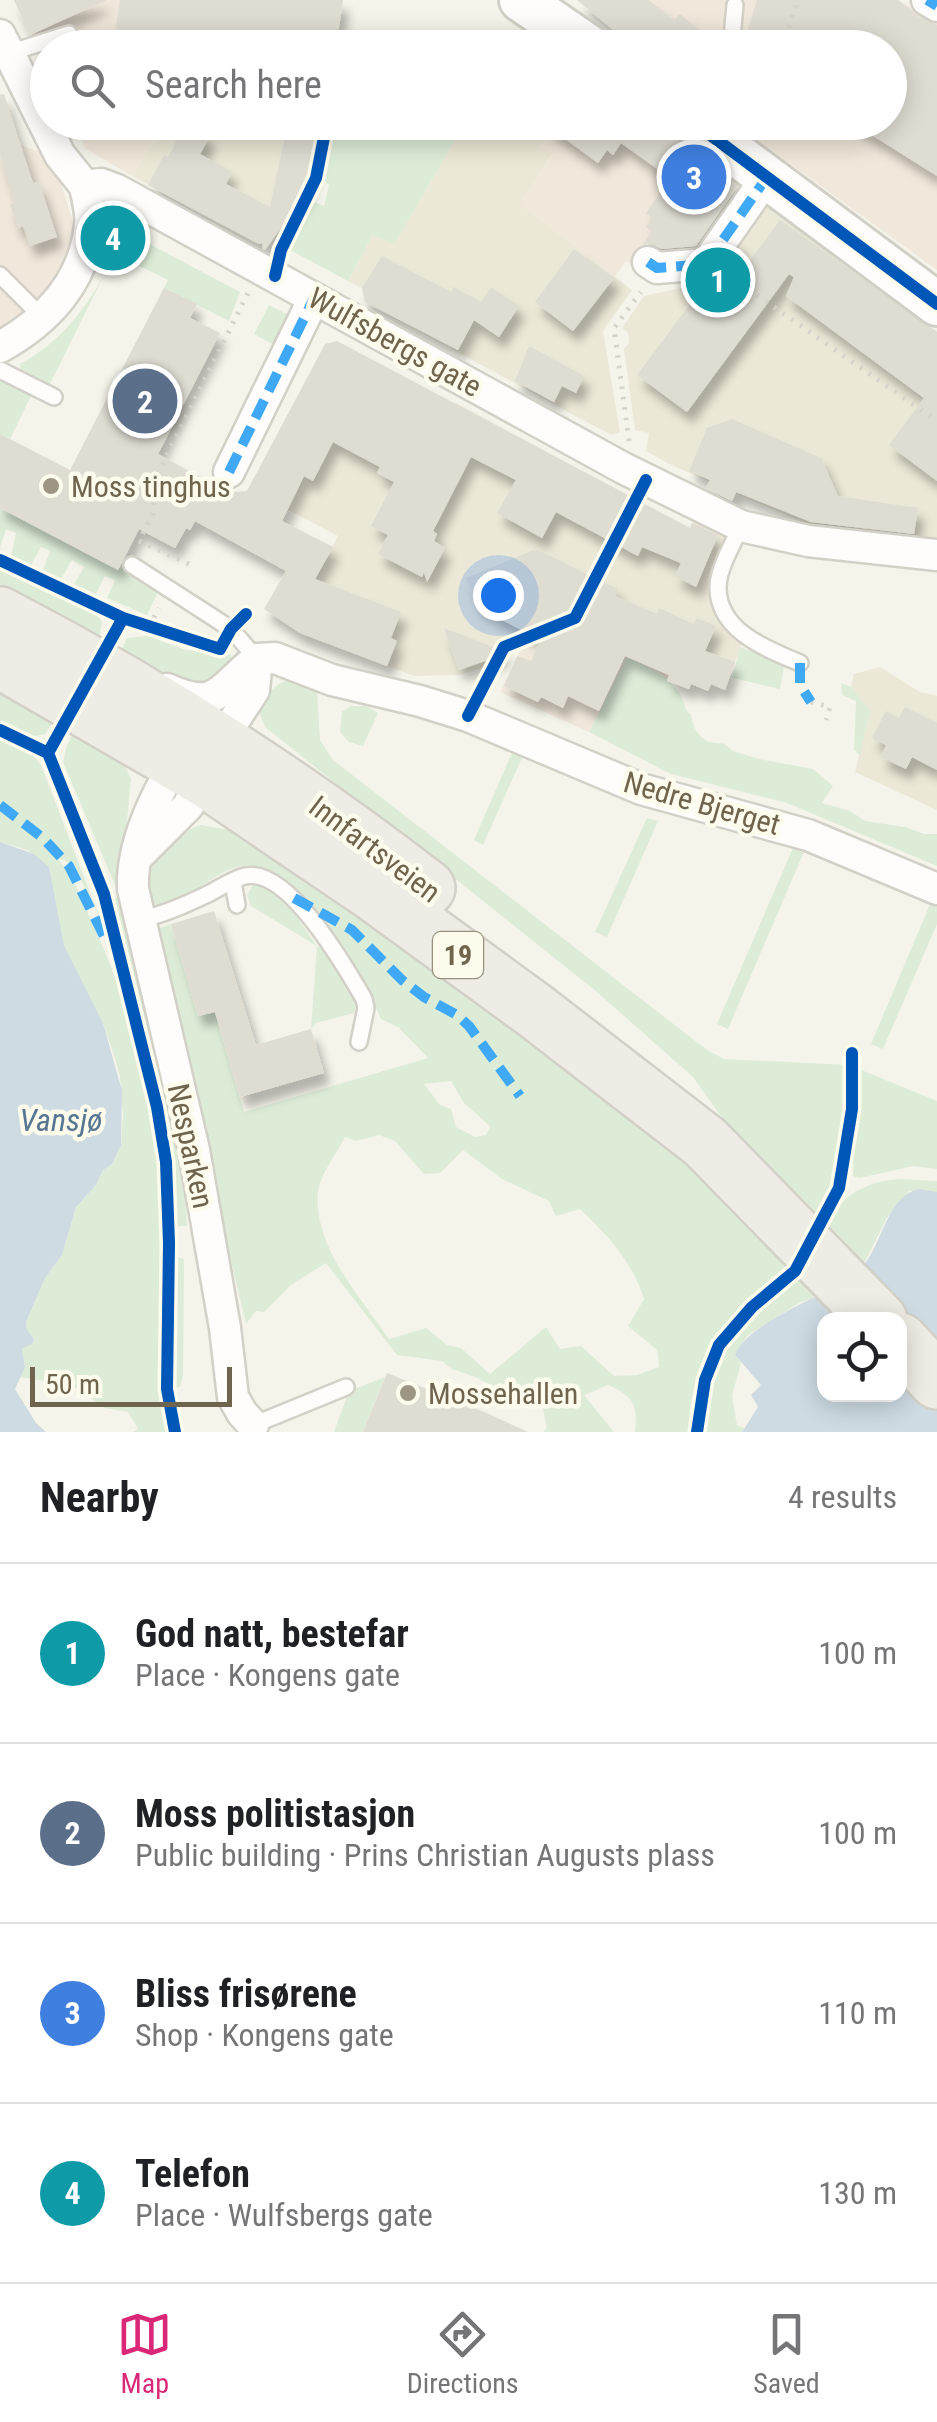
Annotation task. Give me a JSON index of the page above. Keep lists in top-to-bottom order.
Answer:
{
  "streets": {
    "highway": ["Innfartsveien", "19"],
    "street": ["Wulfsbergs gate", "Nedre Bjerget", "Nesparken"]
  },
  "crossings": [
    ["Nedre Bjerget", "Nesparken"],
    ["Innfartsveien", "Nesparken"]
  ],
  "water": ["Vansjø"],
  "places": ["Moss tinghus", "Mossehallen"],
  "scale_bar": "50 m",
  "page": {
    "search": "Search here",
    "pins": [
      "3",
      "4",
      "1",
      "2"
    ],
    "scale": "50 m",
    "heading": ["Nearby", "4 results"],
    "list": [
      {
        "mark": "1",
        "name": "God natt, bestefar",
        "note": "Place · Kongens gate",
        "value": "100 m"
      },
      {
        "mark": "2",
        "name": "Moss politistasjon",
        "note": "Public building · Prins Christian Augusts plass",
        "value": "100 m"
      },
      {
        "mark": "3",
        "name": "Bliss frisørene",
        "note": "Shop · Kongens gate",
        "value": "110 m"
      },
      {
        "mark": "4",
        "name": "Telefon",
        "note": "Place · Wulfsbergs gate",
        "value": "130 m"
      }
    ],
    "nav": ["Map", "Directions", "Saved"]
  }
}
